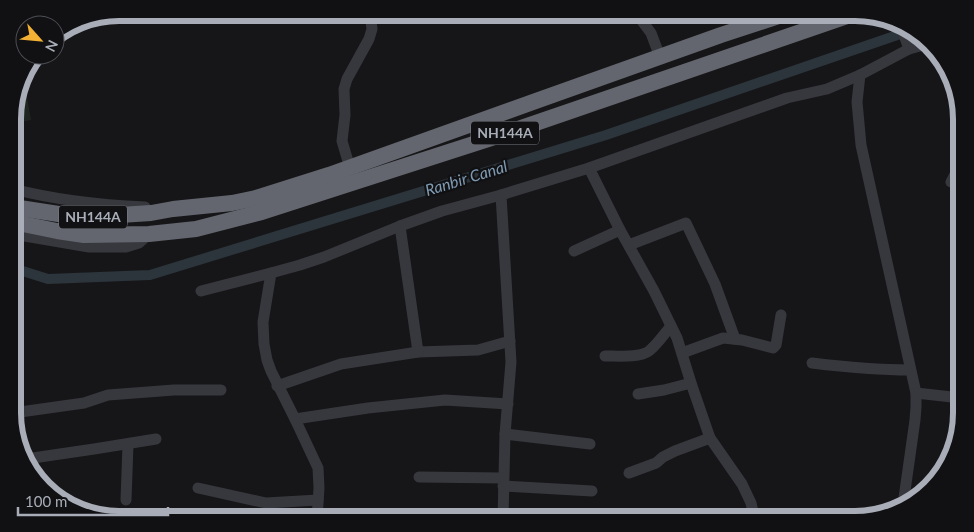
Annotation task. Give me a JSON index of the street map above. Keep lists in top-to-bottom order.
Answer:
{
  "streets": {
    "highway": ["NH144A"]
  },
  "water": ["Ranbir Canal"],
  "scale_bar": "100 m",
  "north": "bottom right"
}
